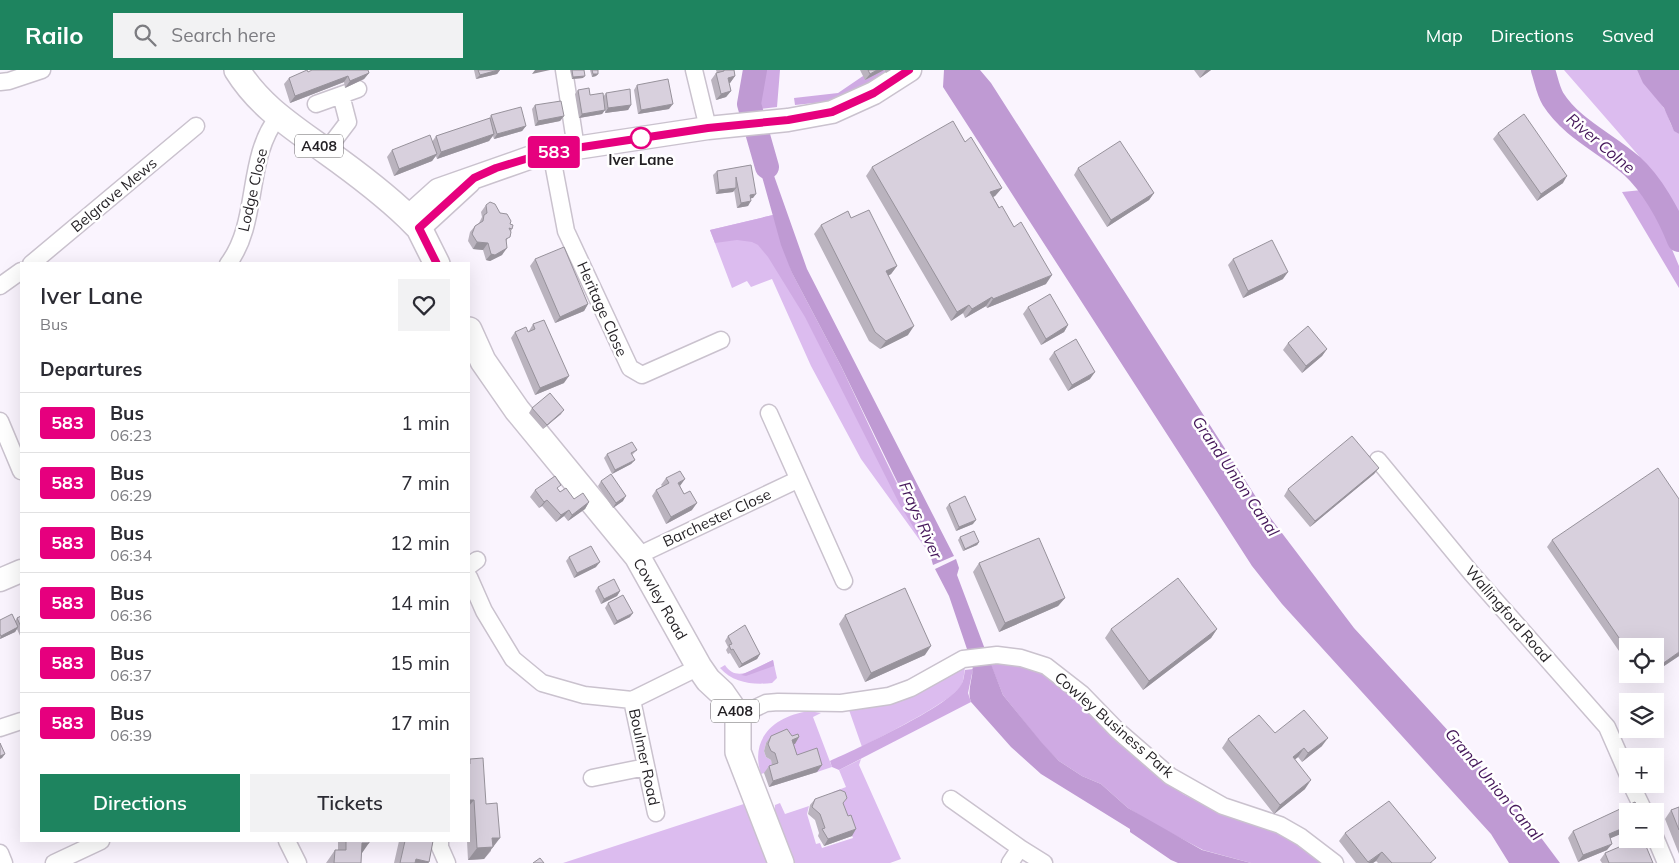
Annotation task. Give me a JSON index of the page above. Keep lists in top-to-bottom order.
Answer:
{
  "streets": {
    "main road": ["A408", "Cowley Road"],
    "street": [
      "Lodge Close",
      "Belgrave Mews",
      "Heritage Close",
      "Barchester Close",
      "Wallingford Road",
      "Cowley Business Park",
      "Boulmer Road"
    ]
  },
  "crossings": [
    ["A408", "Lodge Close"],
    ["A408", "Cowley Road"],
    ["A408", "Cowley Business Park"],
    ["Barchester Close", "Cowley Road"],
    ["Cowley Road", "Cowley Business Park"]
  ],
  "water": ["River Colne", "Grand Union Canal", "Frays River"],
  "places": ["Iver Lane"],
  "lines": ["bus line 583"],
  "page": {
    "header": "Railo",
    "search": "Search here",
    "nav": ["Map", "Directions", "Saved"],
    "on_map": "583",
    "heading": [
      ["Iver Lane", "Bus"],
      "Departures"
    ],
    "list": [
      {
        "mark": "583",
        "name": "Bus",
        "note": "06:23",
        "value": "1 min"
      },
      {
        "mark": "583",
        "name": "Bus",
        "note": "06:29",
        "value": "7 min"
      },
      {
        "mark": "583",
        "name": "Bus",
        "note": "06:34",
        "value": "12 min"
      },
      {
        "mark": "583",
        "name": "Bus",
        "note": "06:36",
        "value": "14 min"
      },
      {
        "mark": "583",
        "name": "Bus",
        "note": "06:37",
        "value": "15 min"
      },
      {
        "mark": "583",
        "name": "Bus",
        "note": "06:39",
        "value": "17 min"
      }
    ],
    "map_buttons": ["+", "−"],
    "buttons": ["Directions", "Tickets"]
  }
}
